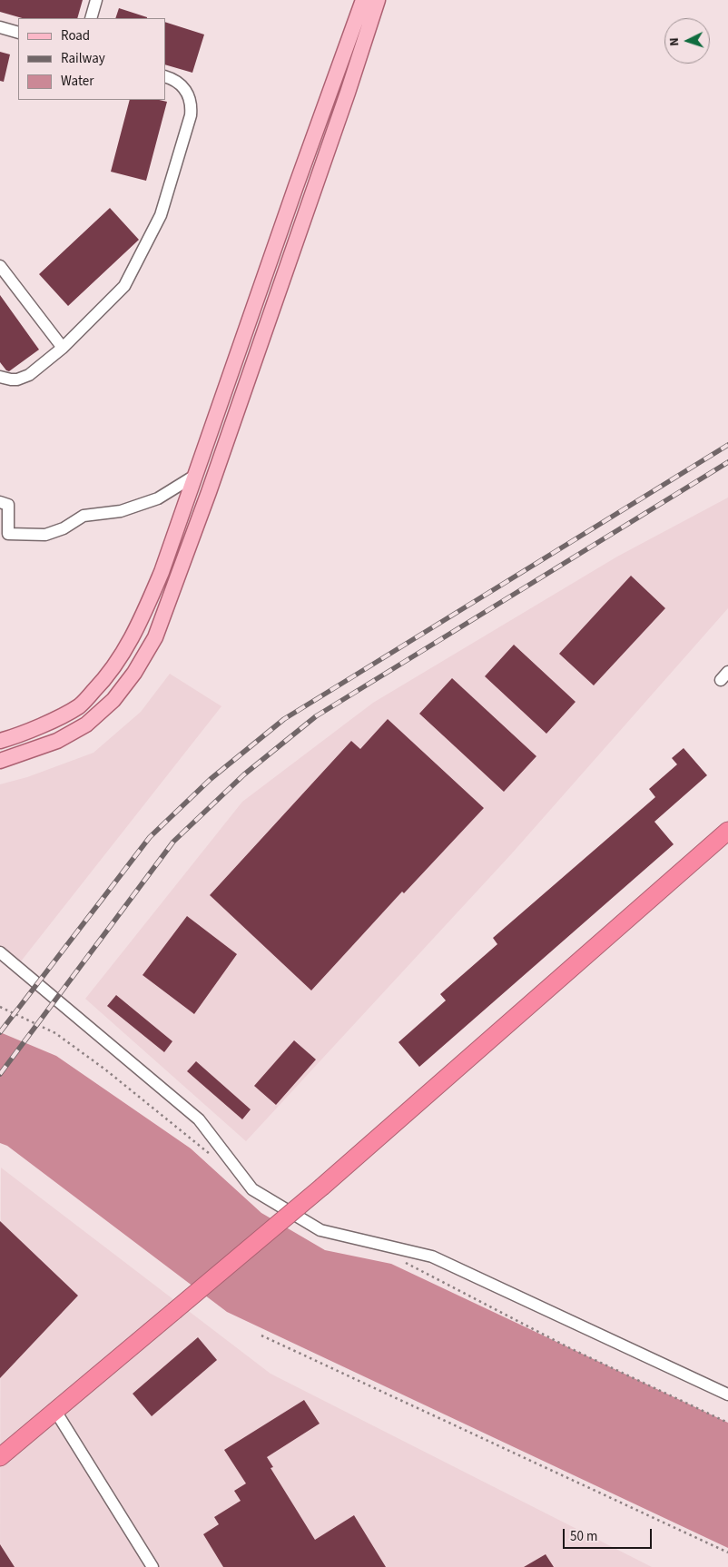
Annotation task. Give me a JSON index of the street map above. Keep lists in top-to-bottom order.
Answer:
{
  "legend": ["Road", "Railway", "Water"],
  "scale_bar": "50 m",
  "north": "left"
}
